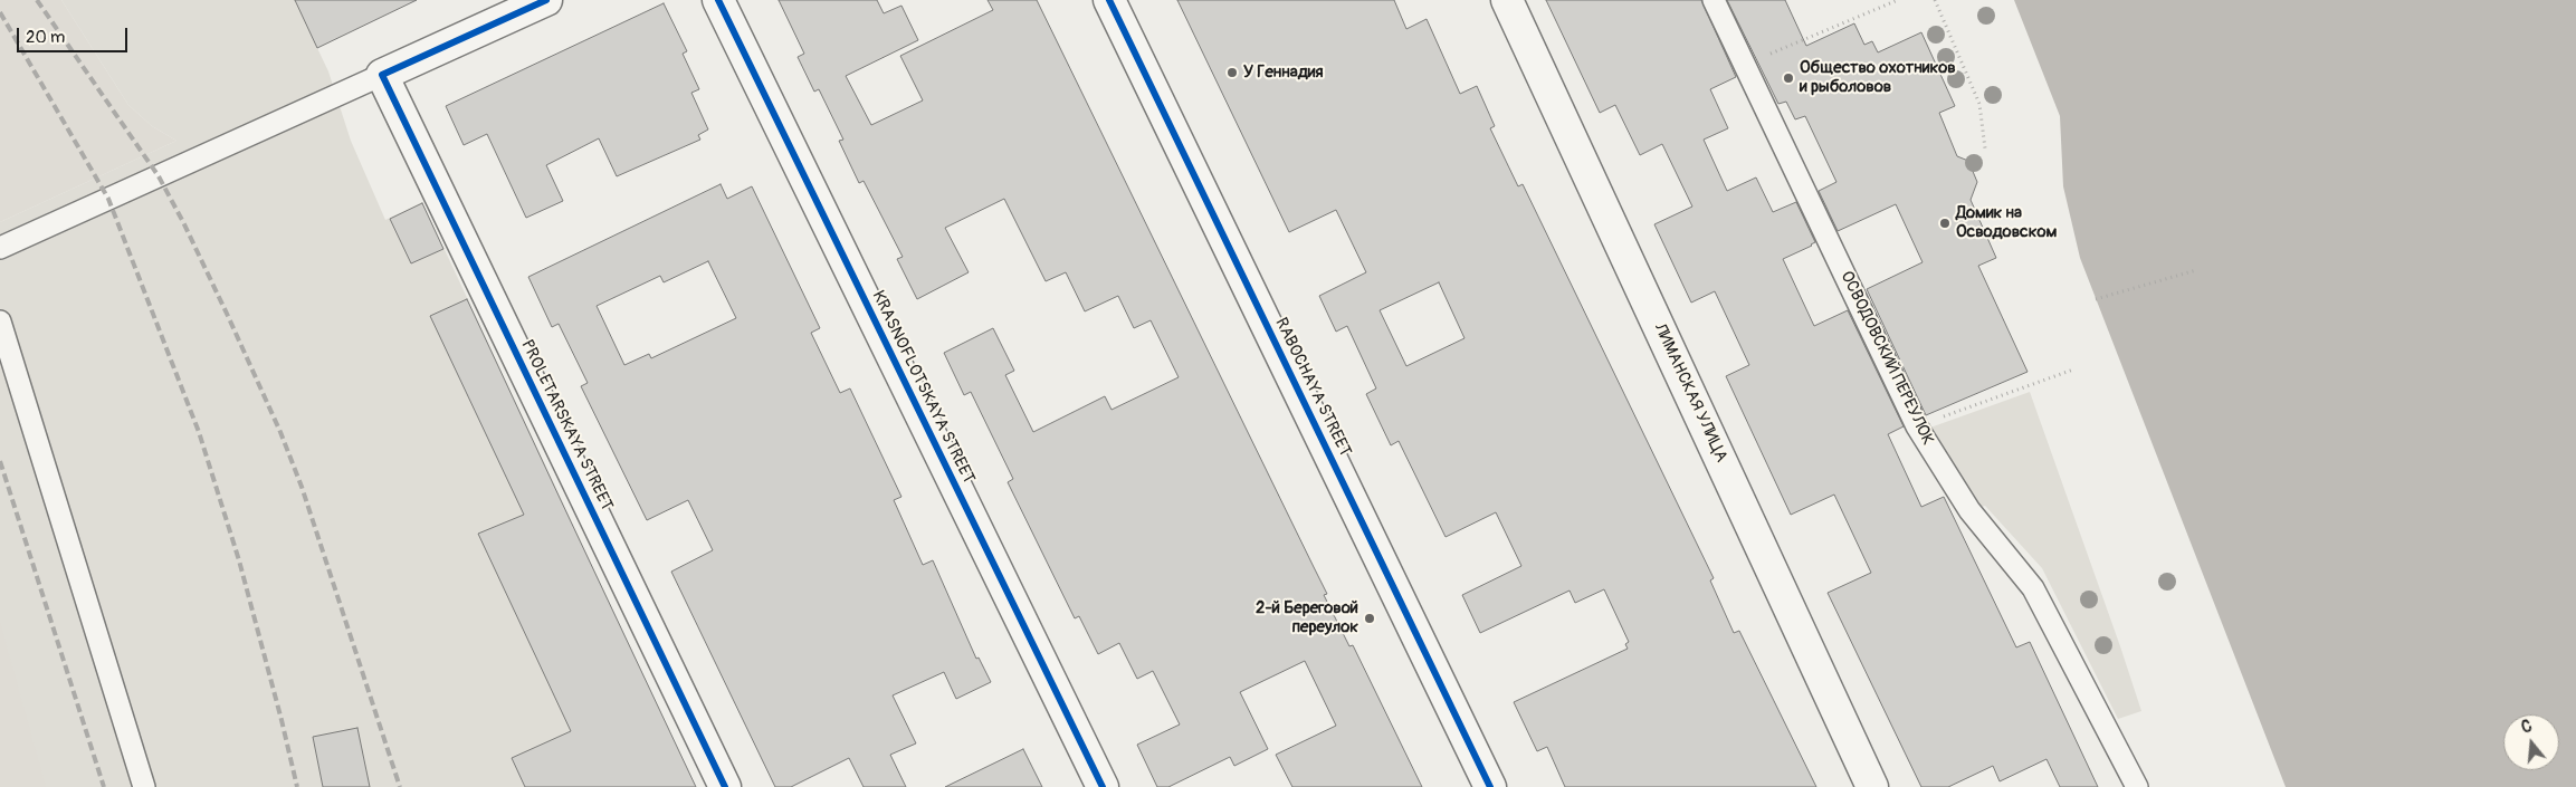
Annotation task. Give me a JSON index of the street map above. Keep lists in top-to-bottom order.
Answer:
{
  "streets": {
    "street": [
      "KRASNOFLOTSKAYA STREET",
      "RABOCHAYA STREET",
      "ЛИМАНСКАЯ УЛИЦА",
      "PROLETARSKAYA STREET"
    ],
    "lane": ["ОСВОДОВСКИЙ ПЕРЕУЛОК"]
  },
  "places": [
    "У Геннадия",
    "Общество охотников и рыболовов",
    "Домик на Осводовском",
    "2-й Береговой переулок"
  ],
  "scale_bar": "20 m",
  "north": "top"
}
